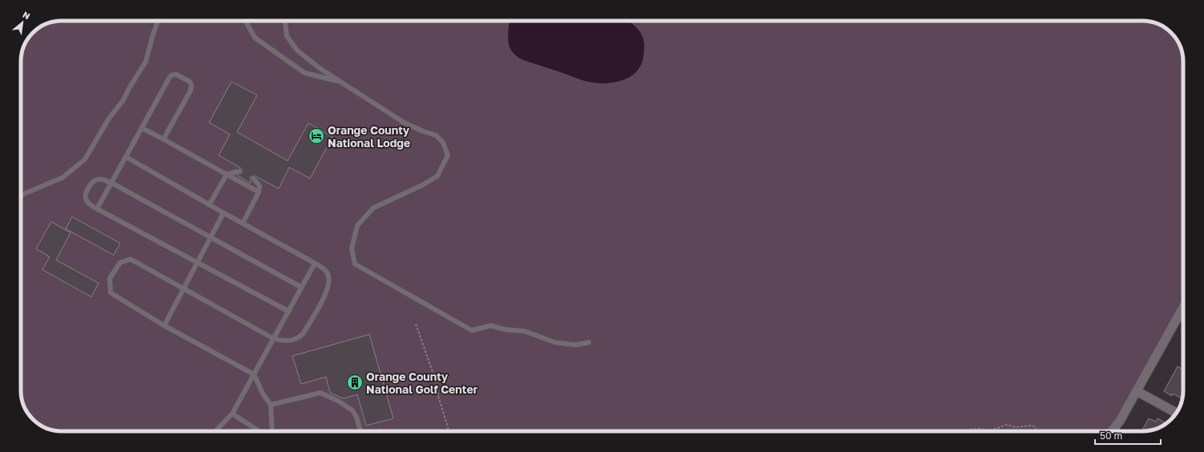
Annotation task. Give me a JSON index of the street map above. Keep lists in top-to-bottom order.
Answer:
{
  "places": {
    "hotel": ["Orange County National Lodge"],
    "building": ["Orange County National Golf Center"]
  },
  "scale_bar": "50 m",
  "north": "top right"
}
